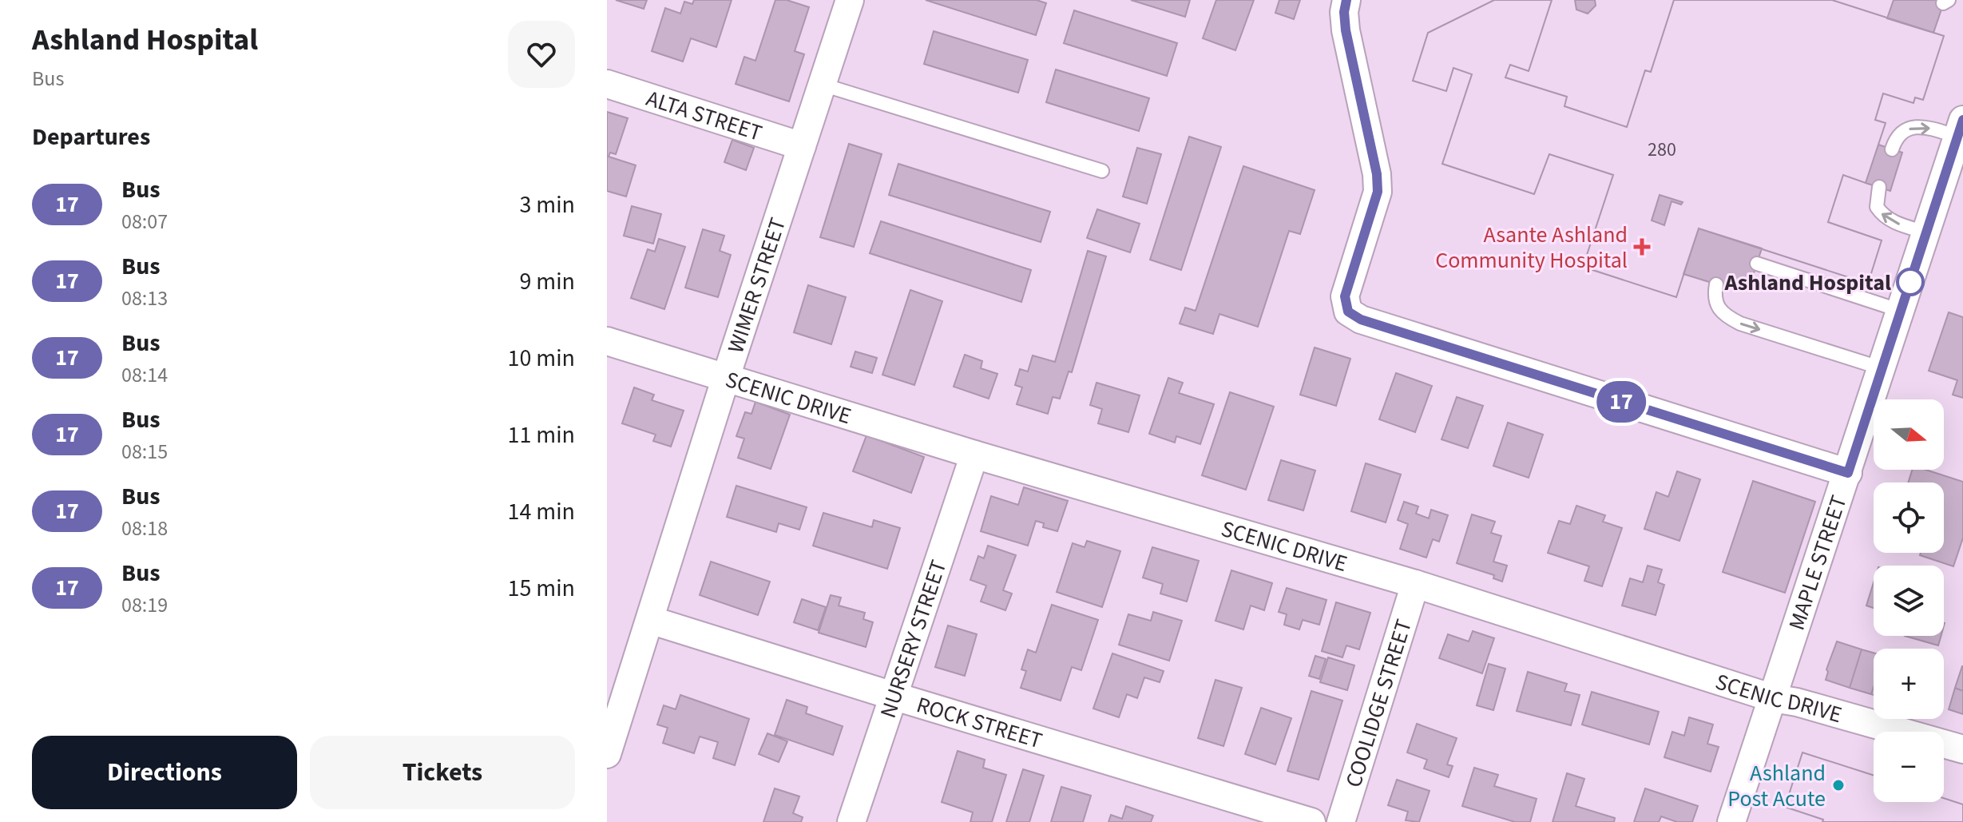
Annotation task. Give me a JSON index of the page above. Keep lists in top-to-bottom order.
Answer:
{
  "streets": {
    "street": [
      "ALTA STREET",
      "WIMER STREET",
      "SCENIC DRIVE",
      "MAPLE STREET",
      "NURSERY STREET",
      "COOLIDGE STREET",
      "ROCK STREET"
    ]
  },
  "crossings": [
    ["ALTA STREET", "WIMER STREET"],
    ["WIMER STREET", "SCENIC DRIVE"],
    ["WIMER STREET", "ROCK STREET"],
    ["SCENIC DRIVE", "MAPLE STREET"],
    ["SCENIC DRIVE", "NURSERY STREET"],
    ["SCENIC DRIVE", "COOLIDGE STREET"],
    ["NURSERY STREET", "ROCK STREET"]
  ],
  "places": {
    "health": ["Asante Ashland Community Hospital"],
    "other": ["Ashland Hospital", "Ashland Post Acute"]
  },
  "lines": ["bus line 17"],
  "house_numbers": ["280"],
  "north": "right",
  "page": {
    "heading": [
      ["Ashland Hospital", "Bus"],
      "Departures"
    ],
    "on_map": "17",
    "list": [
      {
        "mark": "17",
        "name": "Bus",
        "note": "08:07",
        "value": "3 min"
      },
      {
        "mark": "17",
        "name": "Bus",
        "note": "08:13",
        "value": "9 min"
      },
      {
        "mark": "17",
        "name": "Bus",
        "note": "08:14",
        "value": "10 min"
      },
      {
        "mark": "17",
        "name": "Bus",
        "note": "08:15",
        "value": "11 min"
      },
      {
        "mark": "17",
        "name": "Bus",
        "note": "08:18",
        "value": "14 min"
      },
      {
        "mark": "17",
        "name": "Bus",
        "note": "08:19",
        "value": "15 min"
      }
    ],
    "map_buttons": ["+", "−"],
    "buttons": ["Directions", "Tickets"]
  }
}
